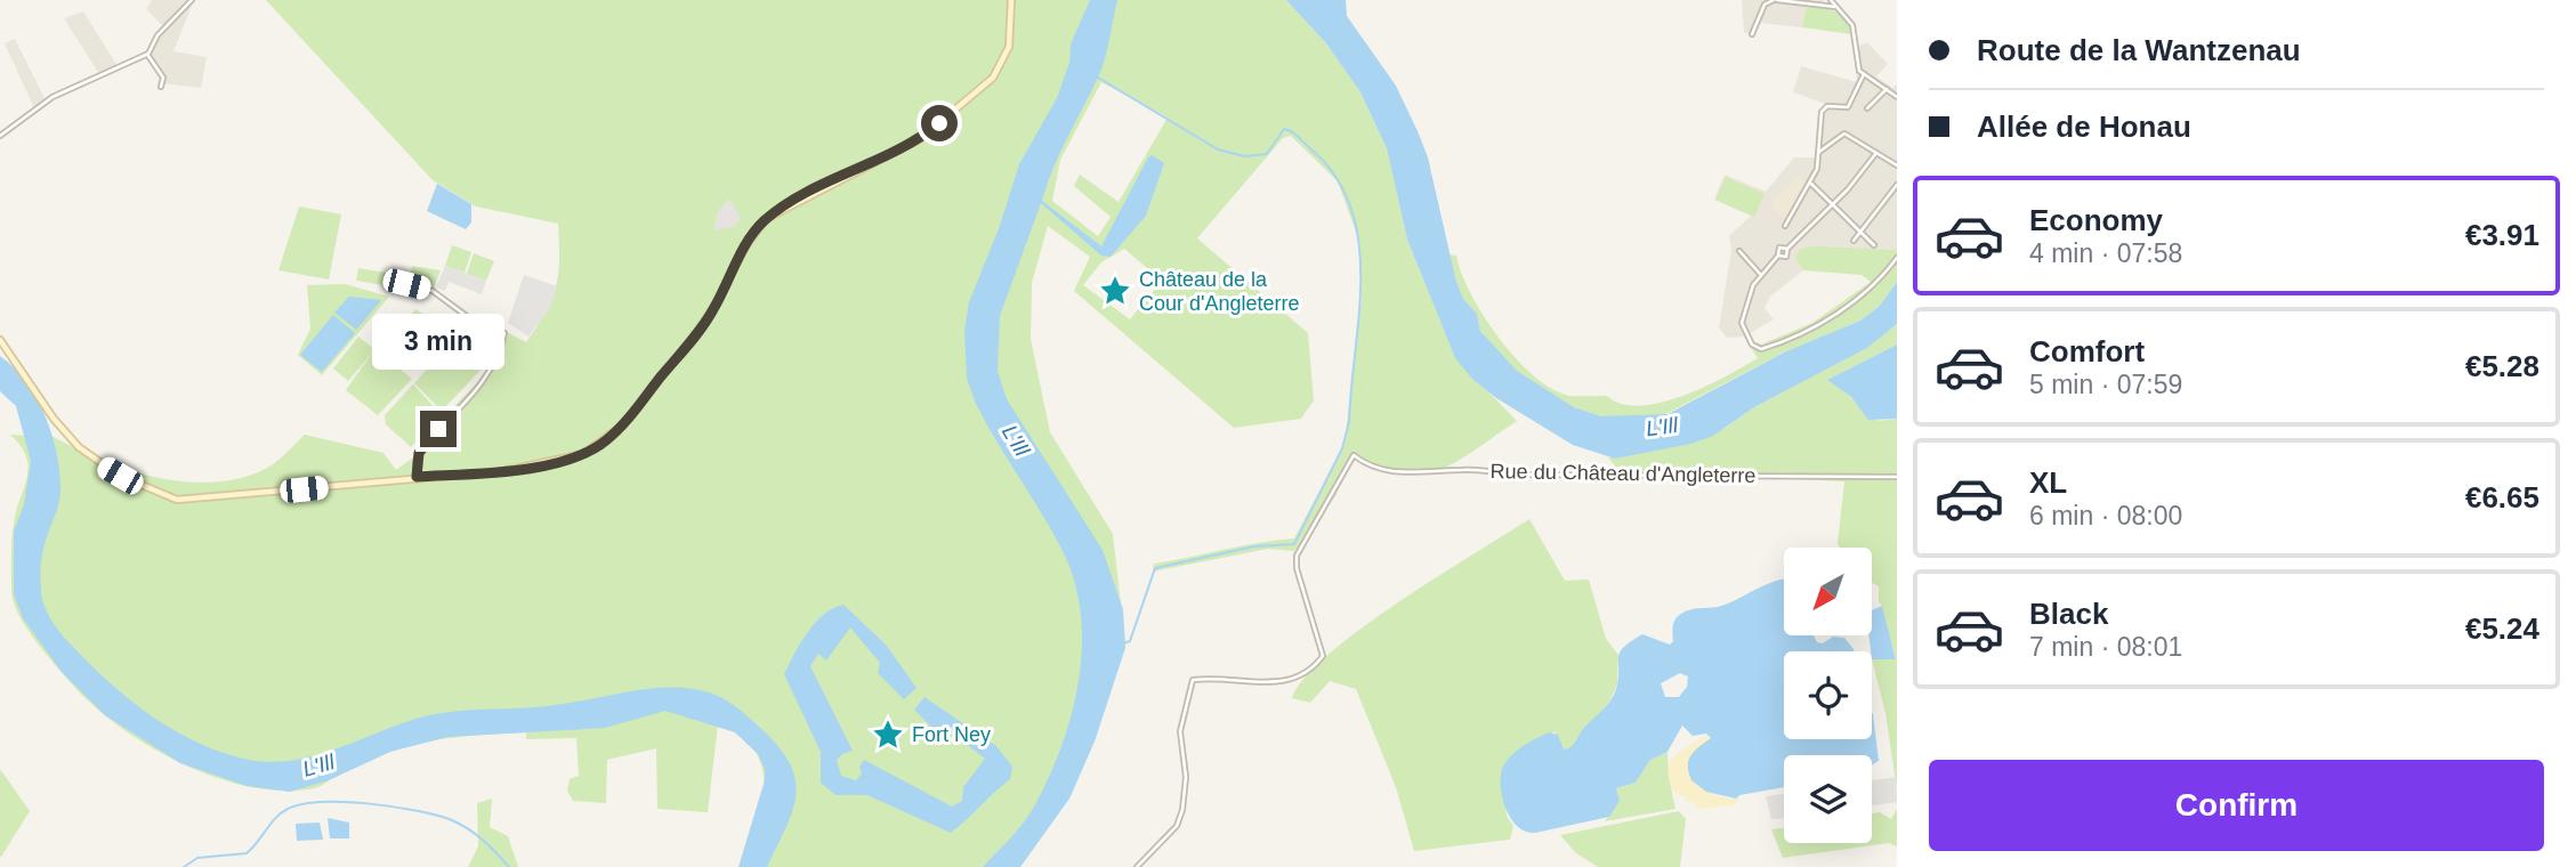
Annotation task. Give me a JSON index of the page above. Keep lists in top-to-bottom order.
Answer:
{
  "streets": {
    "street": ["Rue du Château d'Angleterre"]
  },
  "water": ["L'Ill"],
  "places": {
    "place": ["Château de la Cour d'Angleterre", "Fort Ney"]
  },
  "north": "bottom left",
  "page": {
    "banner": ["Route de la Wantzenau", "Allée de Honau"],
    "list": [
      {
        "name": "Economy",
        "note": "4 min · 07:58",
        "value": "€3.91"
      },
      {
        "name": "Comfort",
        "note": "5 min · 07:59",
        "value": "€5.28"
      },
      {
        "name": "XL",
        "note": "6 min · 08:00",
        "value": "€6.65"
      },
      {
        "name": "Black",
        "note": "7 min · 08:01",
        "value": "€5.24"
      }
    ],
    "bubble": "3 min",
    "buttons": "Confirm"
  }
}
